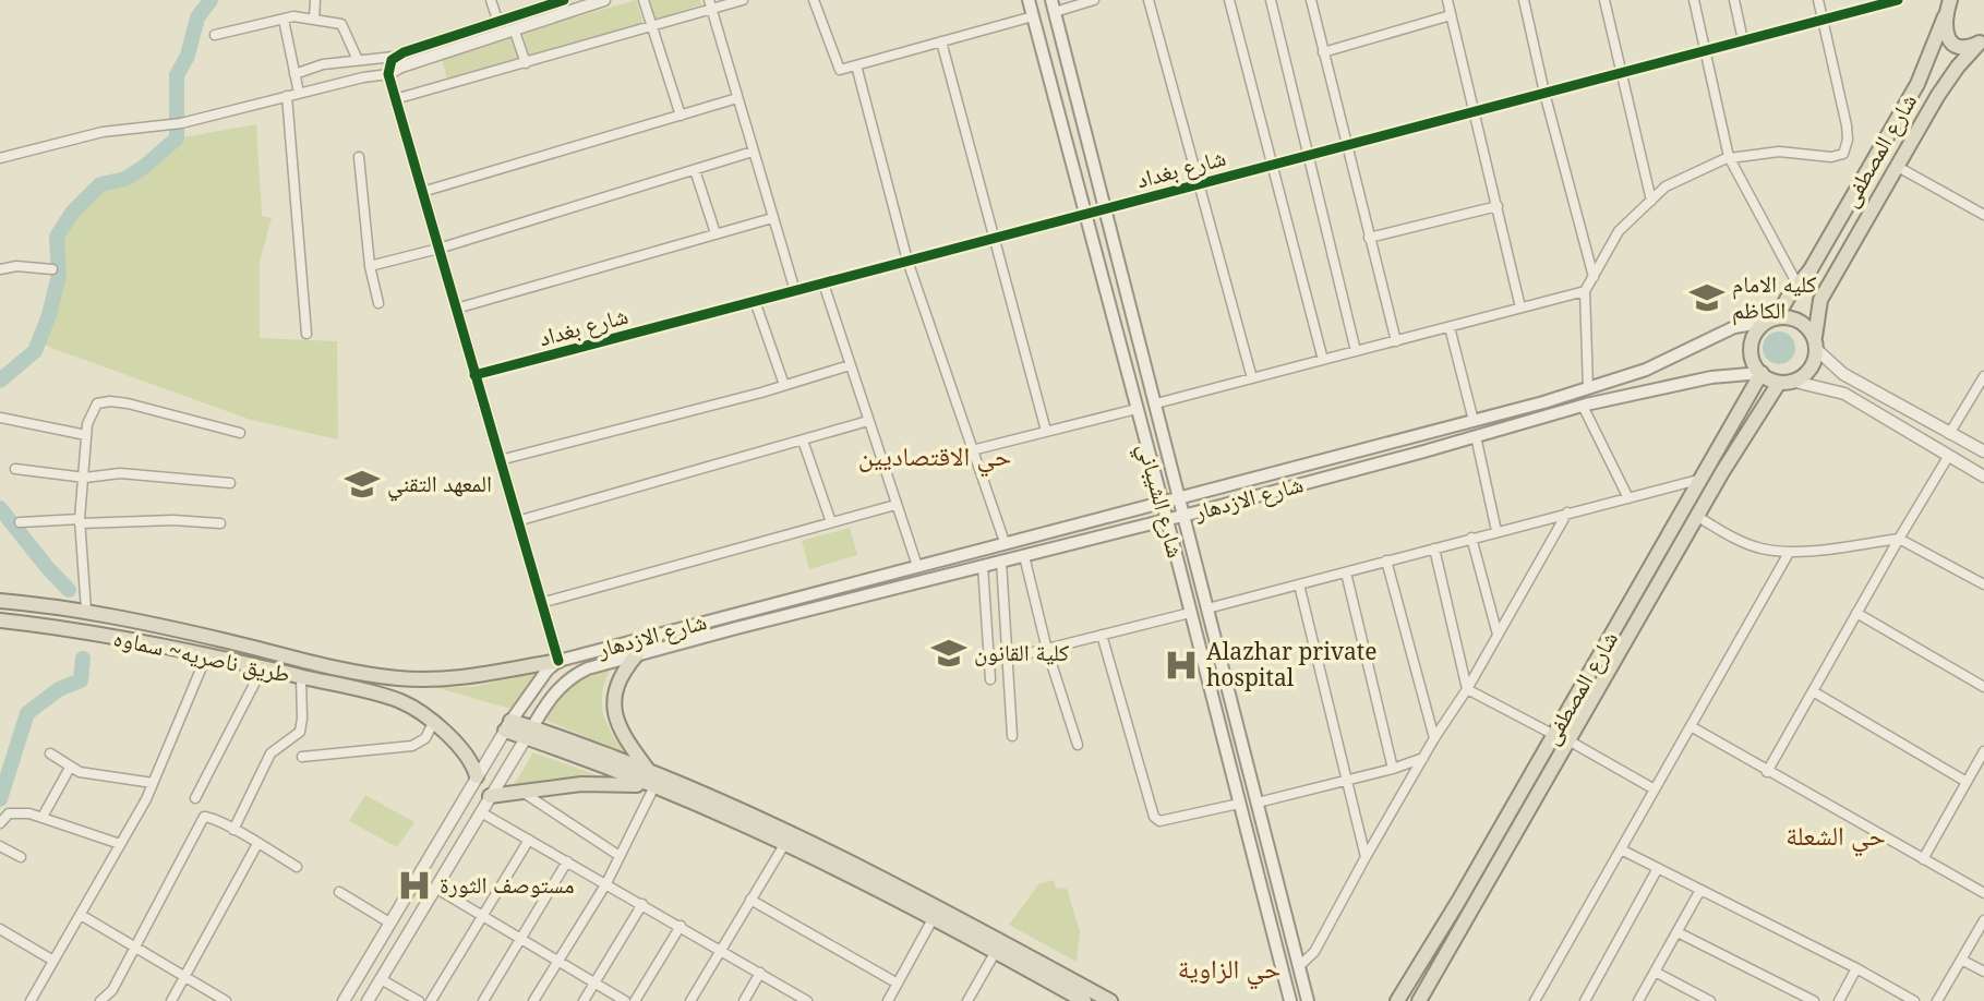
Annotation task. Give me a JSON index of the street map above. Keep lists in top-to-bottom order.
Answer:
{
  "streets": {
    "highway": ["شارع المصطفى", "طريق ناصريه~ سماوه"],
    "main road": ["شارع الازدهار", "شارع الشيباني"],
    "street": ["شارع بغداد"]
  },
  "crossings": [
    ["شارع المصطفى", "شارع الازدهار"],
    ["شارع بغداد", "شارع الشيباني"],
    ["شارع الازدهار", "شارع الشيباني"],
    ["شارع الازدهار", "طريق ناصريه~ سماوه"]
  ],
  "districts": ["حي الاقتصاديين", "حي الشعلة", "حي الزاوية"],
  "places": {
    "school or university": ["كليه الامام الكاظم", "المعهد التقني", "كلية القانون"],
    "hospital": ["Alazhar private hospital", "مستوصف الثورة"]
  }
}
